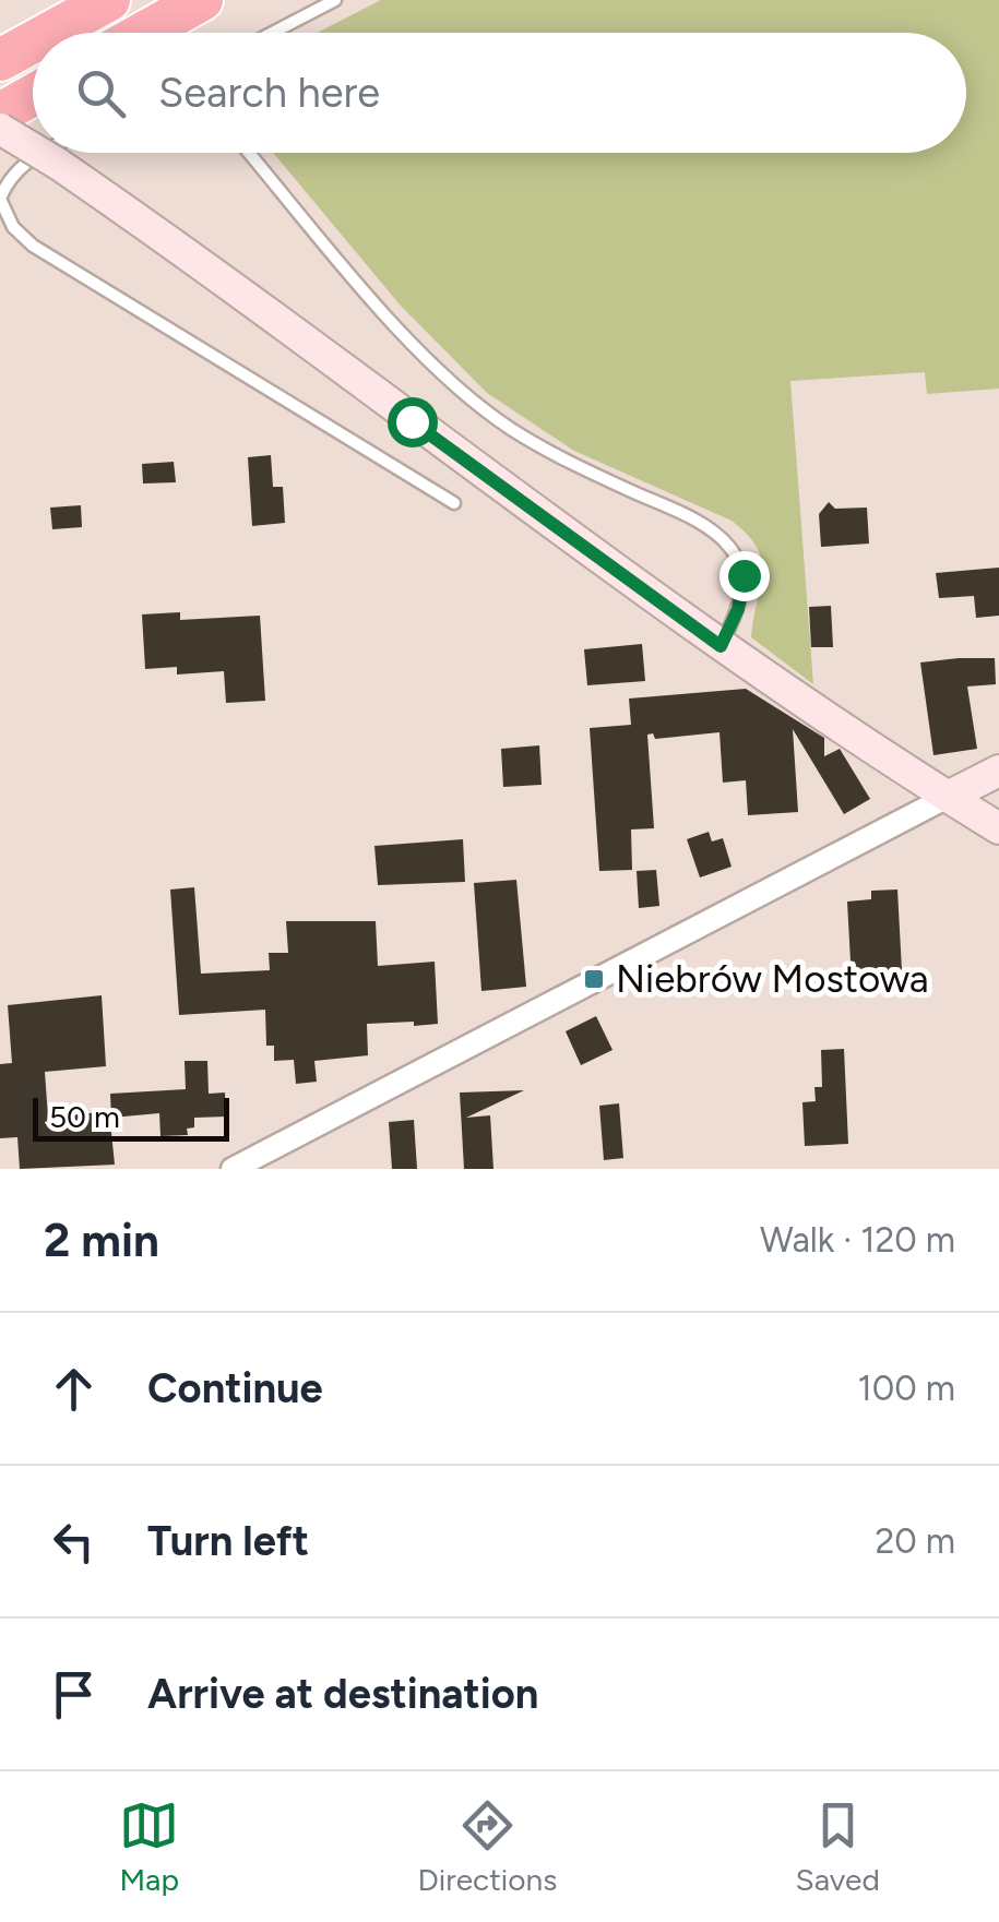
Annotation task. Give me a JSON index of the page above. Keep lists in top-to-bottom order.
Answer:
{
  "places": {
    "transit": ["Niebrów Mostowa"]
  },
  "scale_bar": "50 m",
  "page": {
    "search": "Search here",
    "scale": "50 m",
    "heading": ["2 min", "Walk · 120 m"],
    "list": [
      ["Continue", "100 m"],
      ["Turn left", "20 m"],
      "Arrive at destination"
    ],
    "nav": ["Map", "Directions", "Saved"]
  }
}
